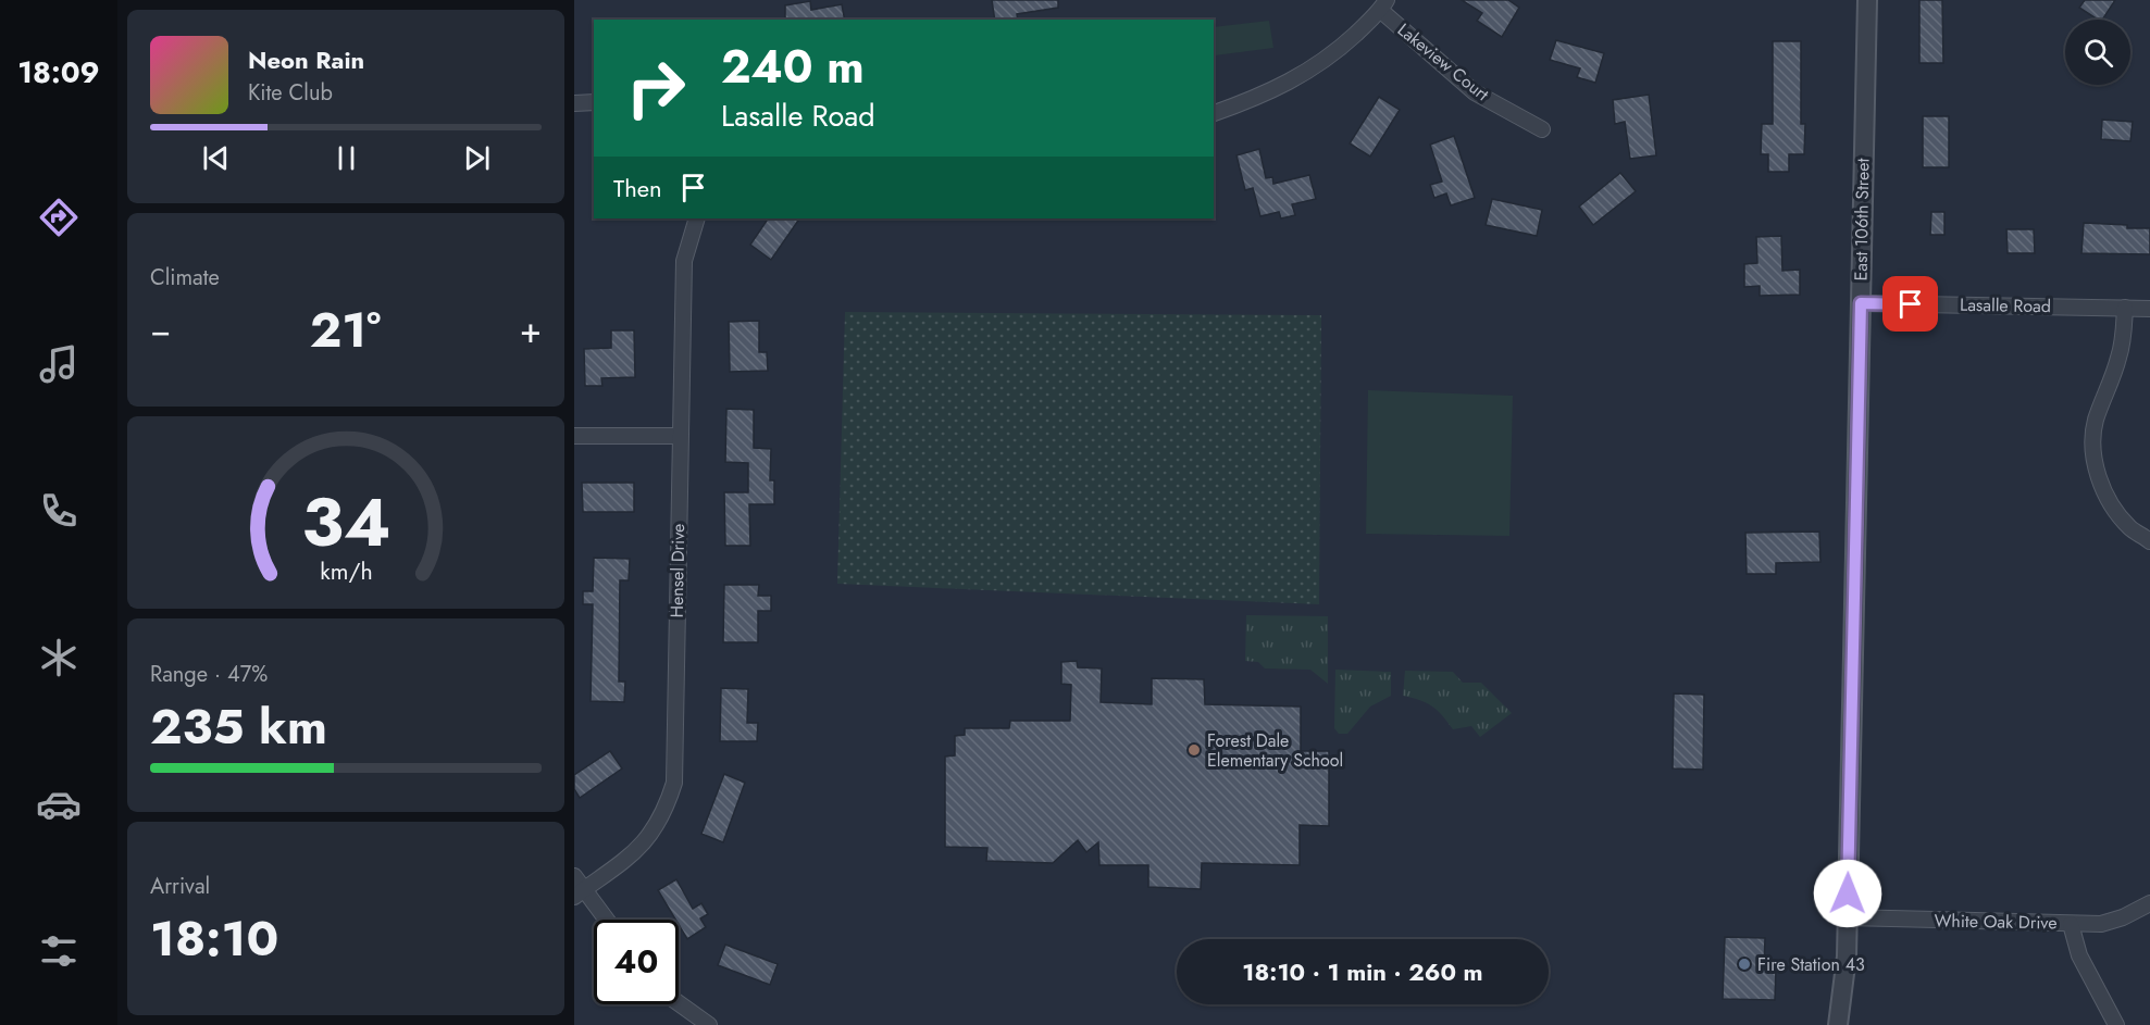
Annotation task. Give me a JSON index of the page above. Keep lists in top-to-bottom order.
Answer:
{
  "streets": {
    "street": [
      "Lakeview Court",
      "East 106th Street",
      "Lasalle Road",
      "Hensel Drive",
      "White Oak Drive"
    ]
  },
  "crossings": [
    ["East 106th Street", "Lasalle Road"],
    ["East 106th Street", "White Oak Drive"]
  ],
  "places": ["Forest Dale Elementary School", "Fire Station 43"],
  "page": {
    "tabs": "18:09",
    "turn": ["240 m", "Lasalle Road"],
    "song": ["Neon Rain", "Kite Club"],
    "then": "Then",
    "tile": [
      "Climate",
      ["Range · 47%", "235 km"],
      ["Arrival", "18:10"]
    ],
    "heat": ["−", "21°", "+"],
    "limit": "40",
    "trip": "18:10 · 1 min · 260 m",
    "gauge": ["34", "km/h"]
  }
}
